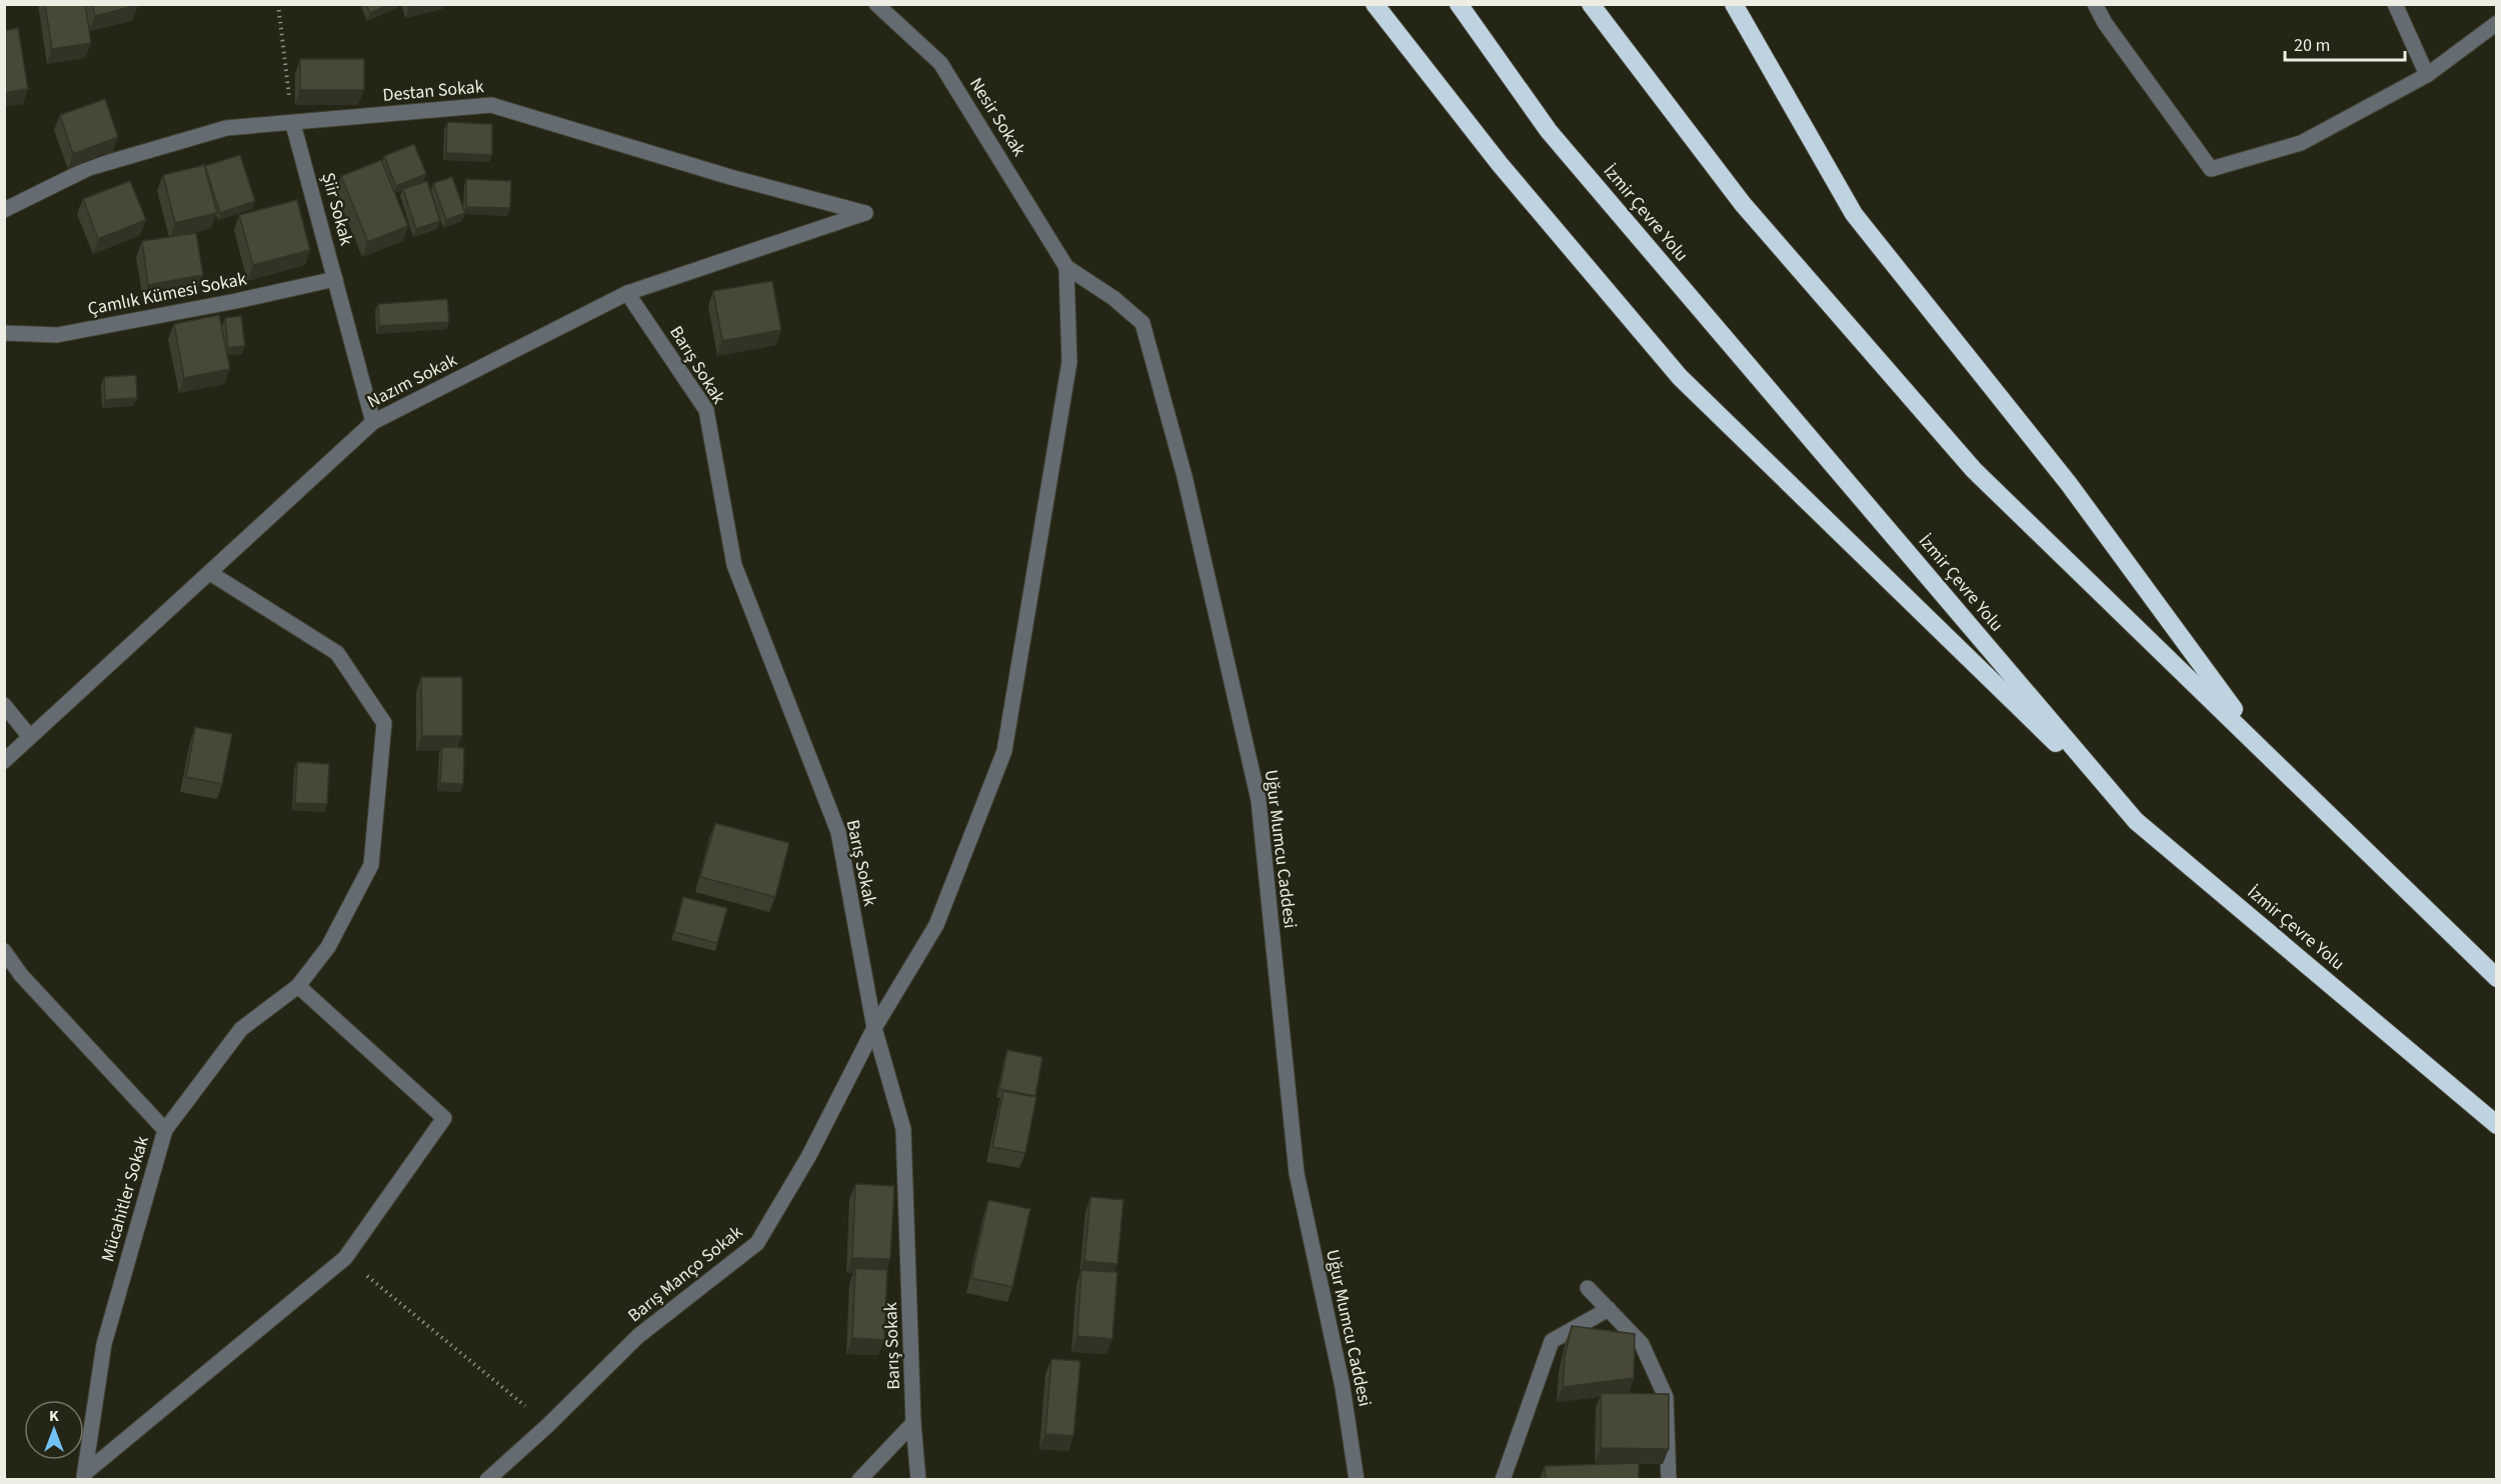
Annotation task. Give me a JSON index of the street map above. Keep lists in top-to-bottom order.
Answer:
{
  "streets": {
    "highway": ["İzmir Çevre Yolu"],
    "street": [
      "Destan Sokak",
      "Nesir Sokak",
      "Şiir Sokak",
      "Çamlık Kümesi Sokak",
      "Barış Sokak",
      "Nazım Sokak",
      "Uğur Mumcu Caddesi",
      "Mücahitler Sokak",
      "Barış Manço Sokak"
    ]
  },
  "crossings": [
    ["Destan Sokak", "Şiir Sokak"],
    ["Destan Sokak", "Nazım Sokak"],
    ["Nesir Sokak", "Uğur Mumcu Caddesi"],
    ["Nesir Sokak", "Barış Manço Sokak"],
    ["Şiir Sokak", "Çamlık Kümesi Sokak"],
    ["Şiir Sokak", "Nazım Sokak"],
    ["Barış Sokak", "Nazım Sokak"],
    ["Barış Sokak", "Barış Manço Sokak"],
    ["Uğur Mumcu Caddesi", "Barış Manço Sokak"]
  ],
  "scale_bar": "20 m",
  "north": "top"
}
